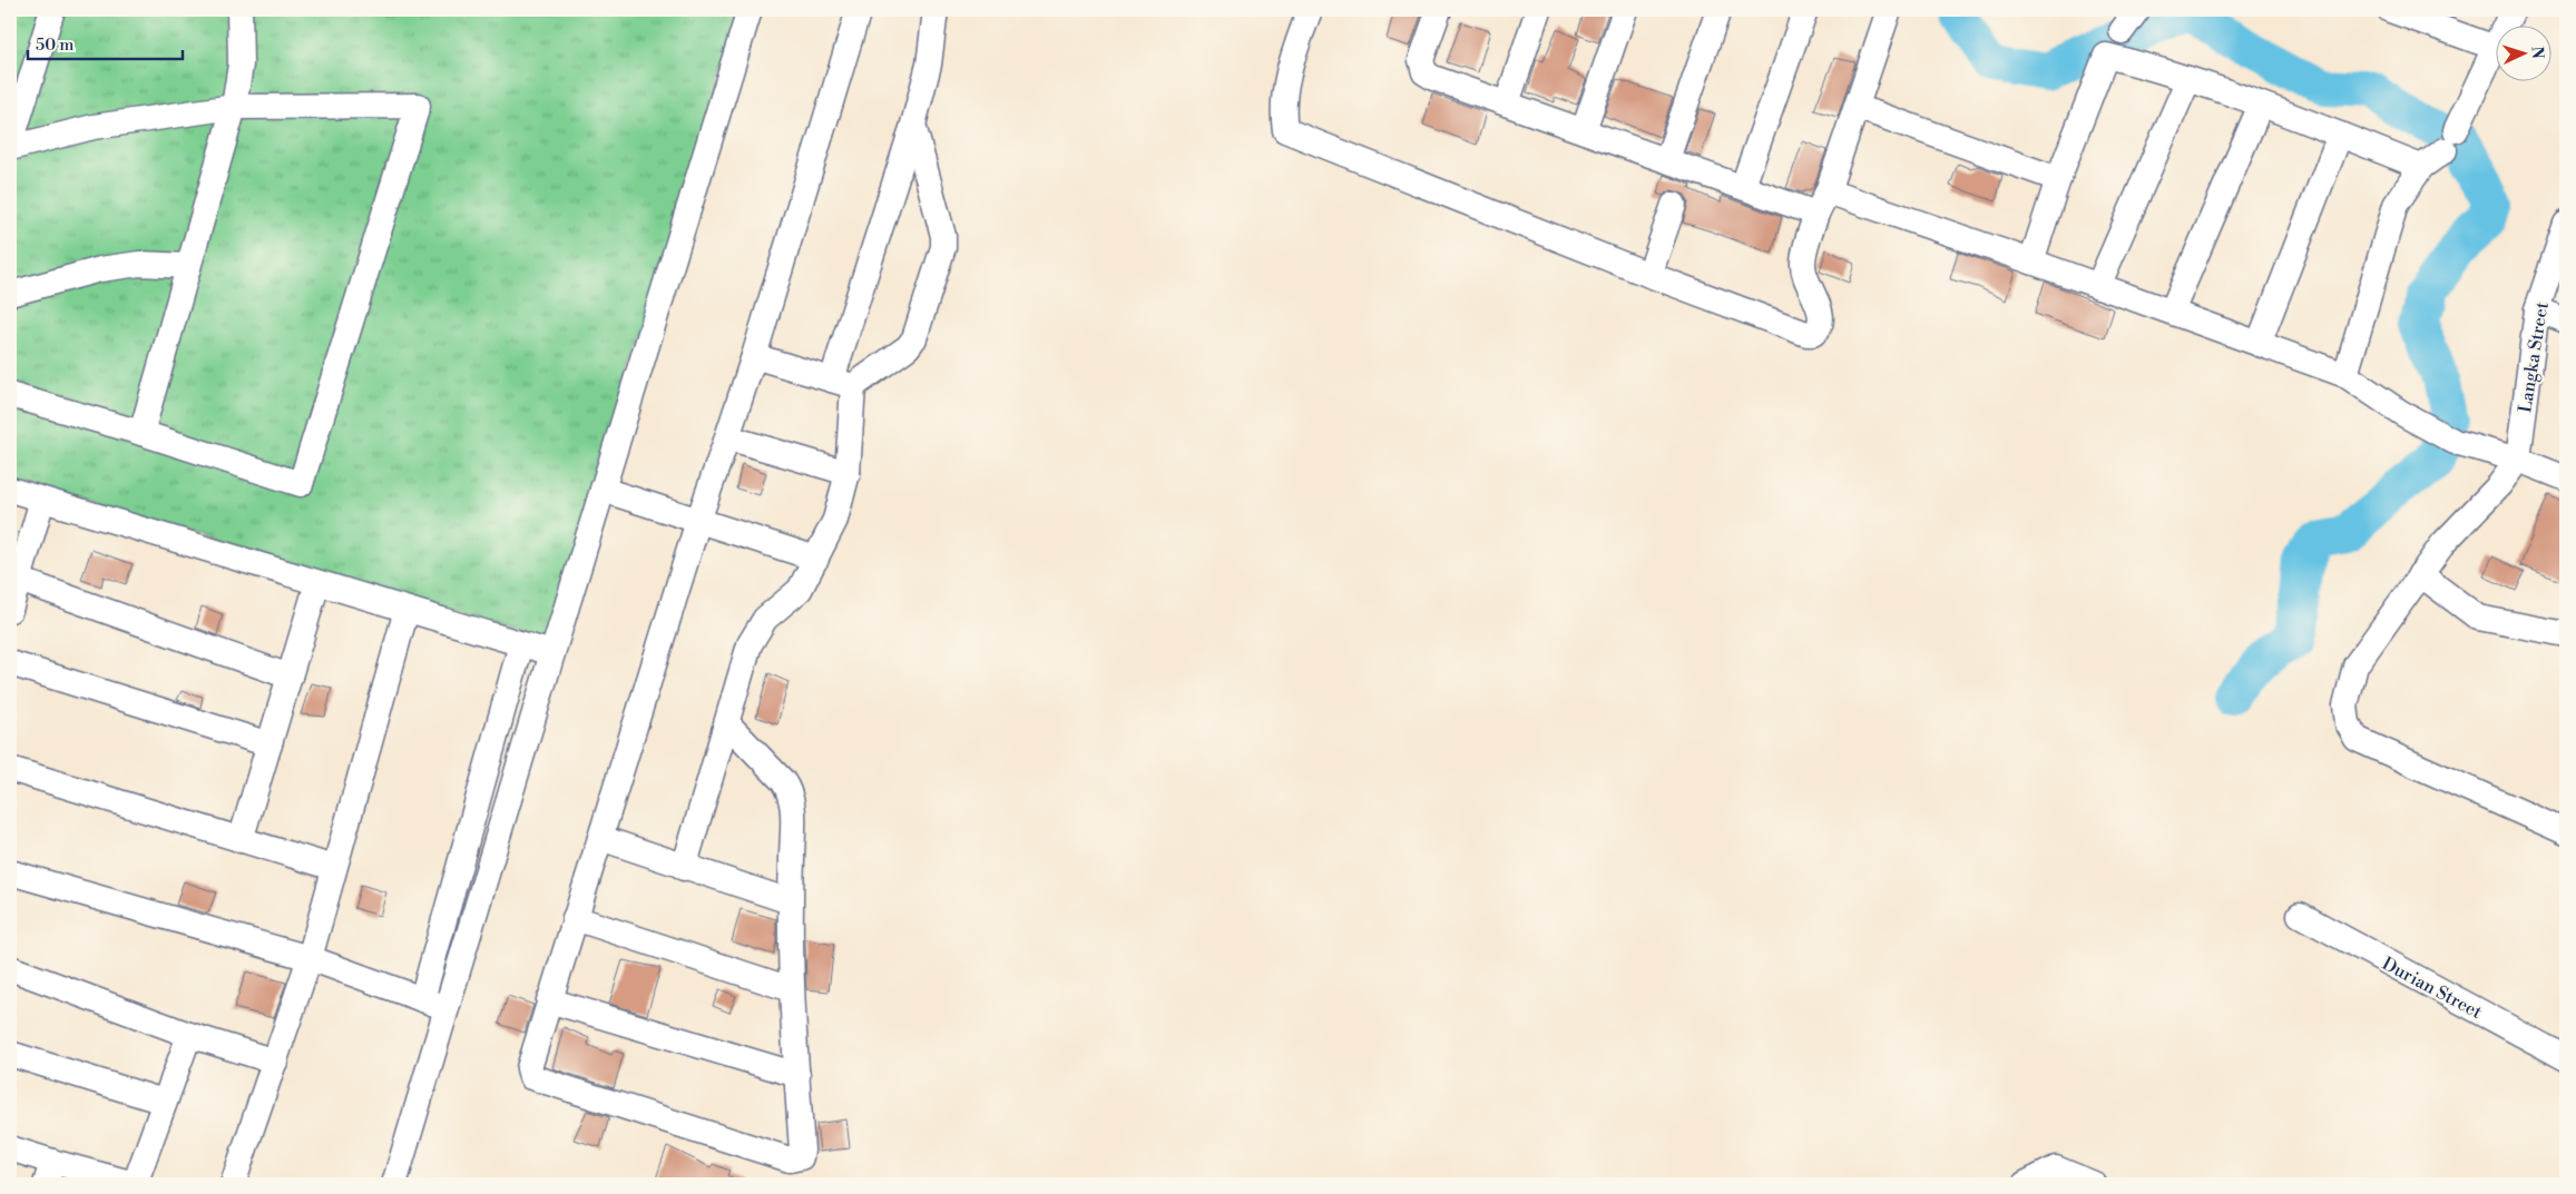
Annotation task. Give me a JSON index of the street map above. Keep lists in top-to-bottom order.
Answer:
{
  "streets": {
    "street": ["Langka Street", "Durian Street"]
  },
  "scale_bar": "50 m",
  "north": "right"
}
